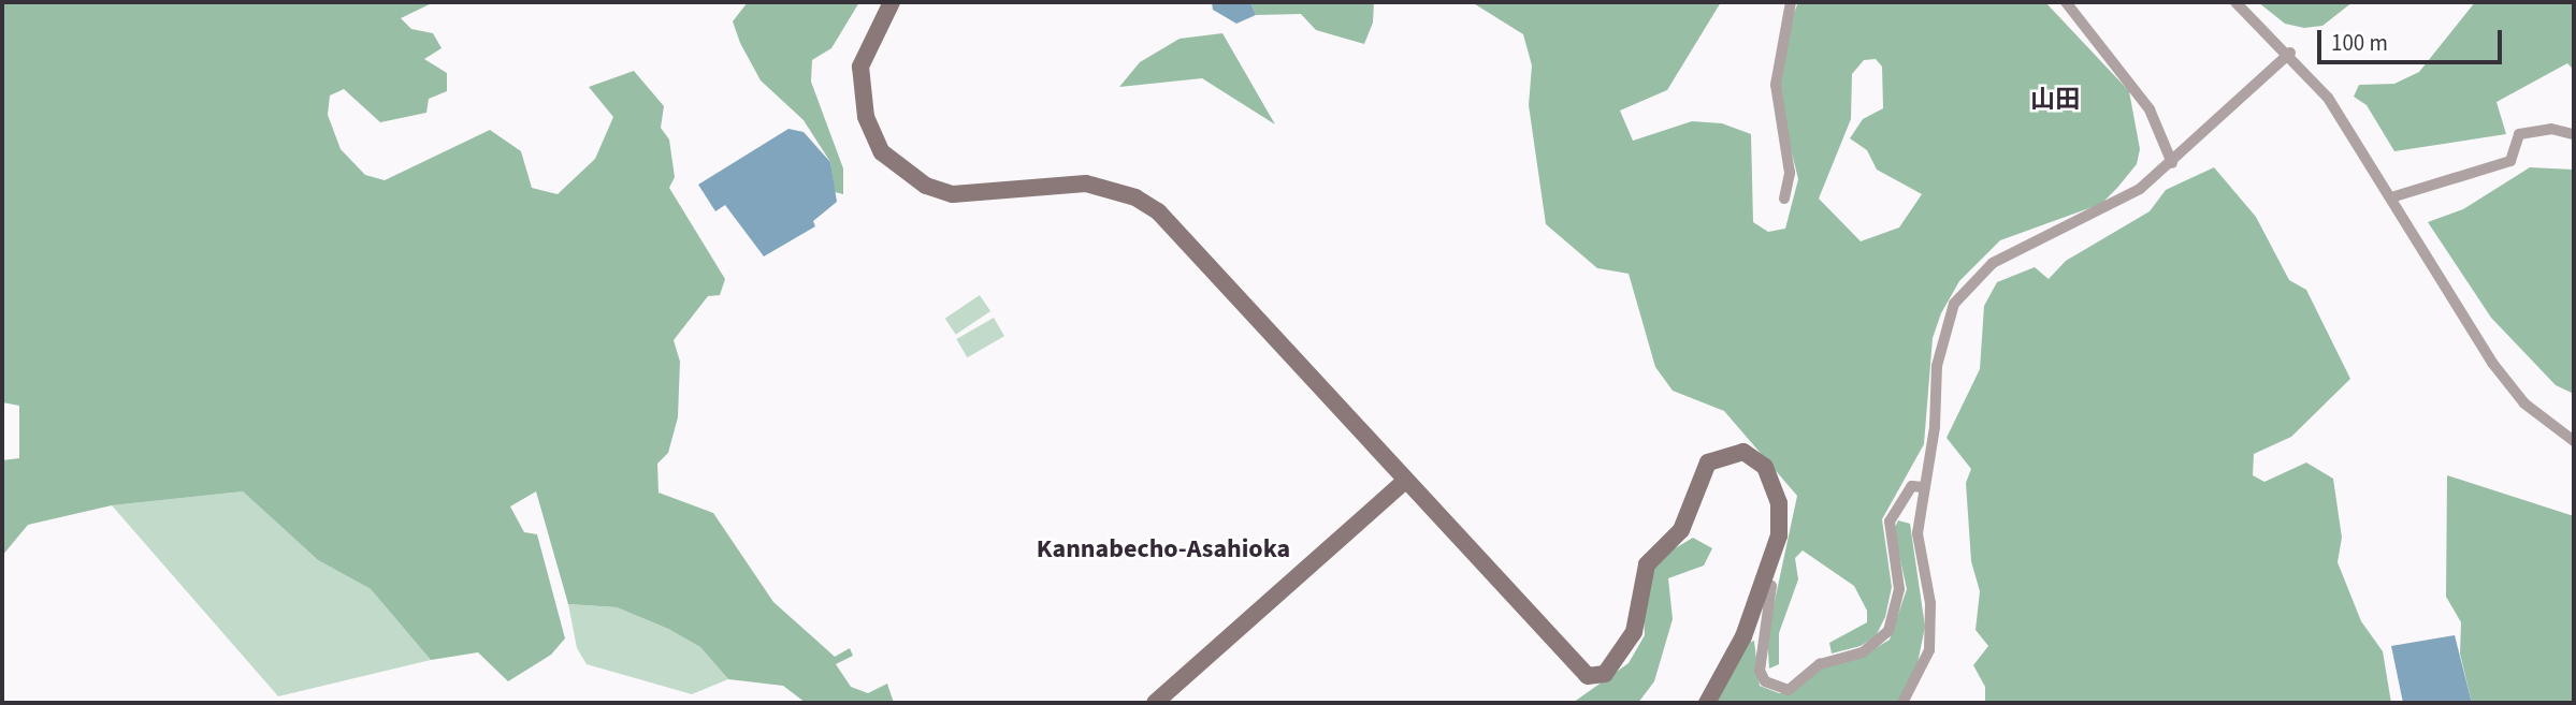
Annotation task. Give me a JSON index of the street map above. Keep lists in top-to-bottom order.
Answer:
{
  "districts": ["山田", "Kannabecho-Asahioka"],
  "scale_bar": "100 m"
}
